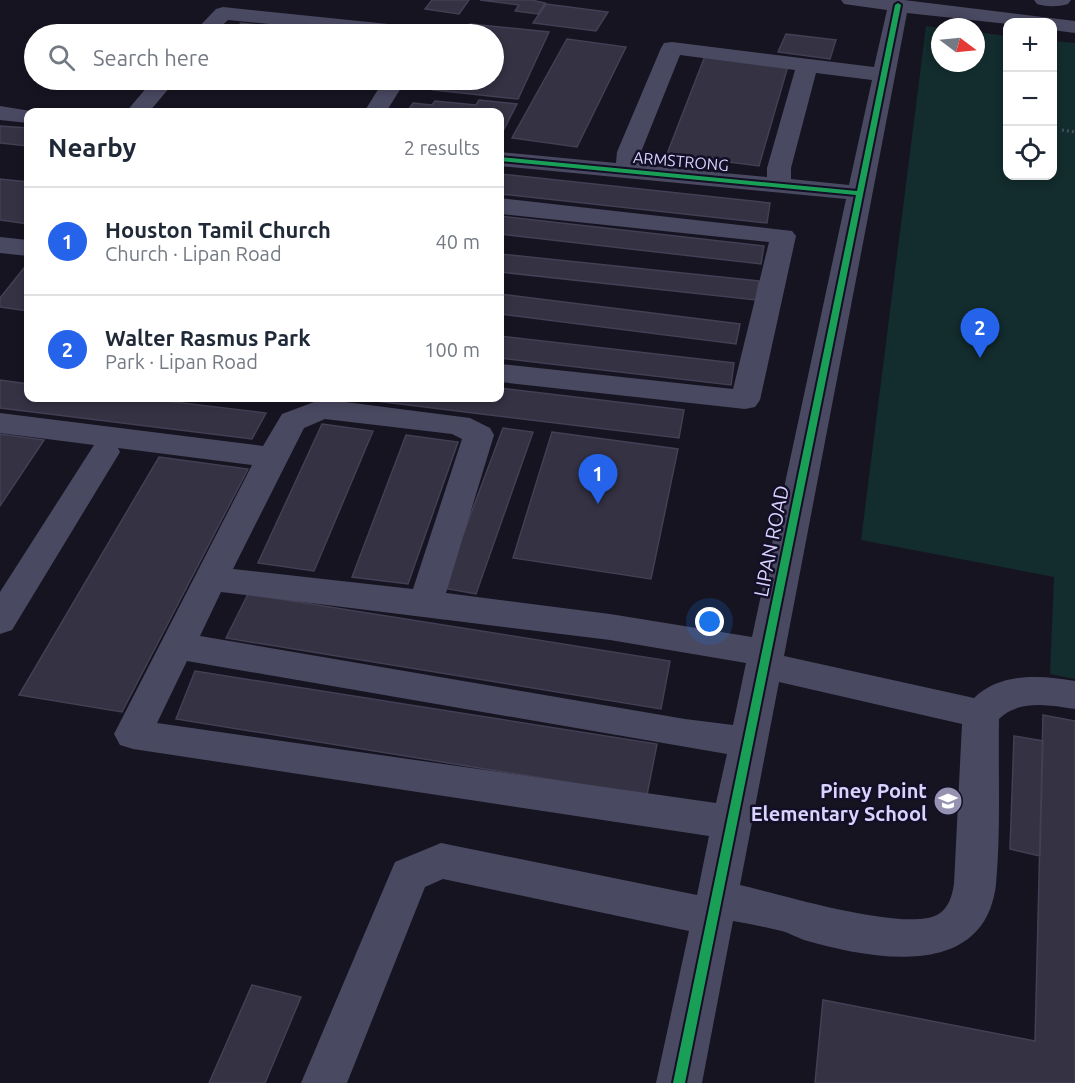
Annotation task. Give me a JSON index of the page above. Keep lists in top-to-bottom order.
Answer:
{
  "streets": {
    "street": ["ARMSTRONG", "LIPAN ROAD"]
  },
  "crossings": [
    ["ARMSTRONG", "LIPAN ROAD"]
  ],
  "places": {
    "school or university": ["Piney Point Elementary School"]
  },
  "north": "right",
  "page": {
    "map_buttons": ["+", "−"],
    "search": "Search here",
    "heading": ["Nearby", "2 results"],
    "list": [
      {
        "mark": "1",
        "name": "Houston Tamil Church",
        "note": "Church · Lipan Road",
        "value": "40 m"
      },
      {
        "mark": "2",
        "name": "Walter Rasmus Park",
        "note": "Park · Lipan Road",
        "value": "100 m"
      }
    ],
    "pins": ["2", "1"]
  }
}
